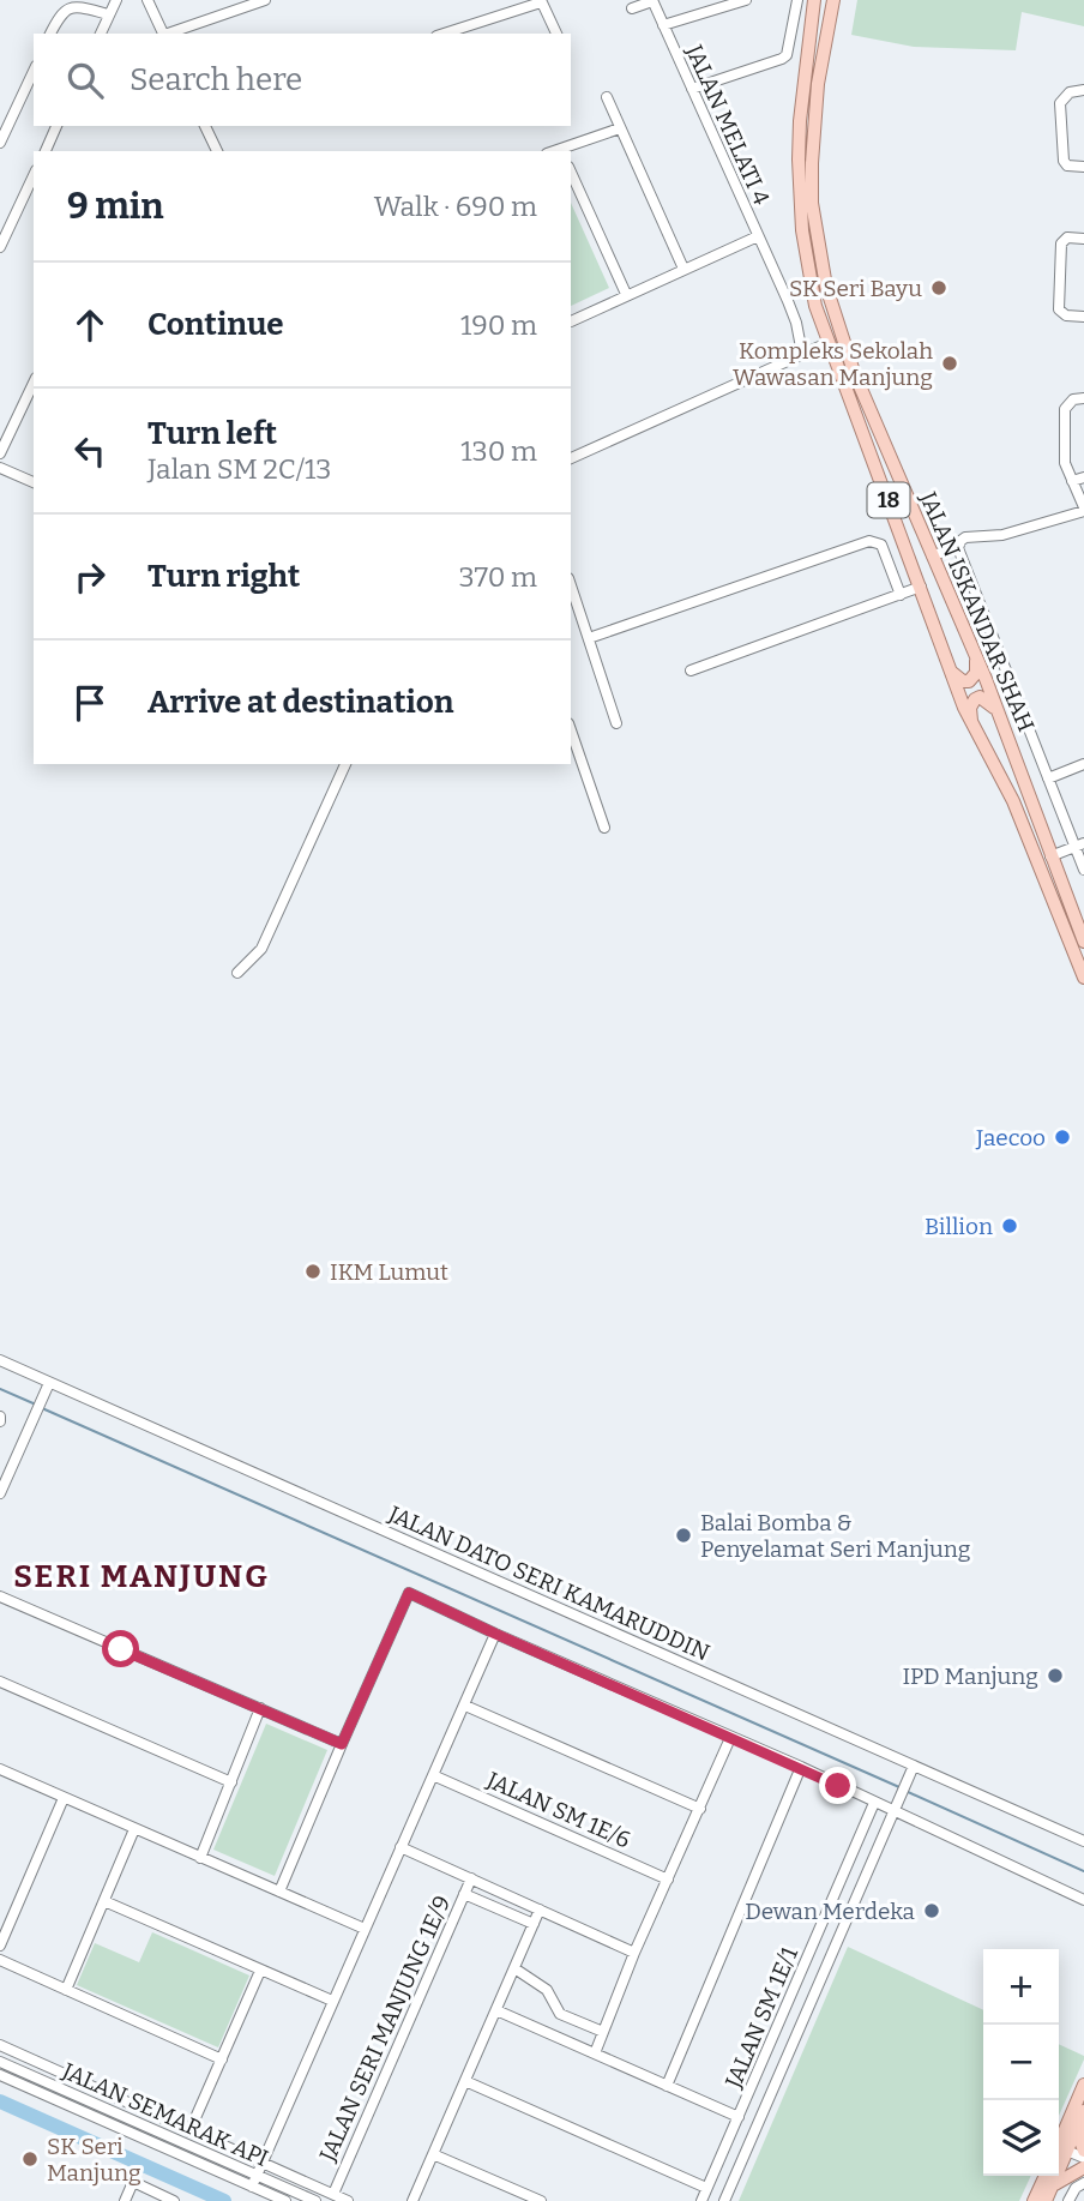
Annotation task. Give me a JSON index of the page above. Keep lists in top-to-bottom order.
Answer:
{
  "streets": {
    "main road": ["18", "JALAN ISKANDAR SHAH"],
    "street": [
      "JALAN MELATI 4",
      "JALAN DATO SERI KAMARUDDIN",
      "JALAN SM 1E/6",
      "JALAN SM 1E/1",
      "JALAN SERI MANJUNG 1E/9",
      "JALAN SEMARAK API"
    ]
  },
  "districts": ["SERI MANJUNG"],
  "places": [
    "SK Seri Bayu",
    "Kompleks Sekolah Wawasan Manjung",
    "Jaecoo",
    "Billion",
    "IKM Lumut",
    "Balai Bomba & Penyelamat Seri Manjung",
    "IPD Manjung",
    "Dewan Merdeka",
    "SK Seri Manjung"
  ],
  "page": {
    "search": "Search here",
    "heading": ["9 min", "Walk · 690 m"],
    "list": [
      ["Continue", "190 m"],
      ["Turn left", "Jalan SM 2C/13", "130 m"],
      ["Turn right", "370 m"],
      "Arrive at destination"
    ],
    "map_buttons": ["+", "−"]
  }
}
